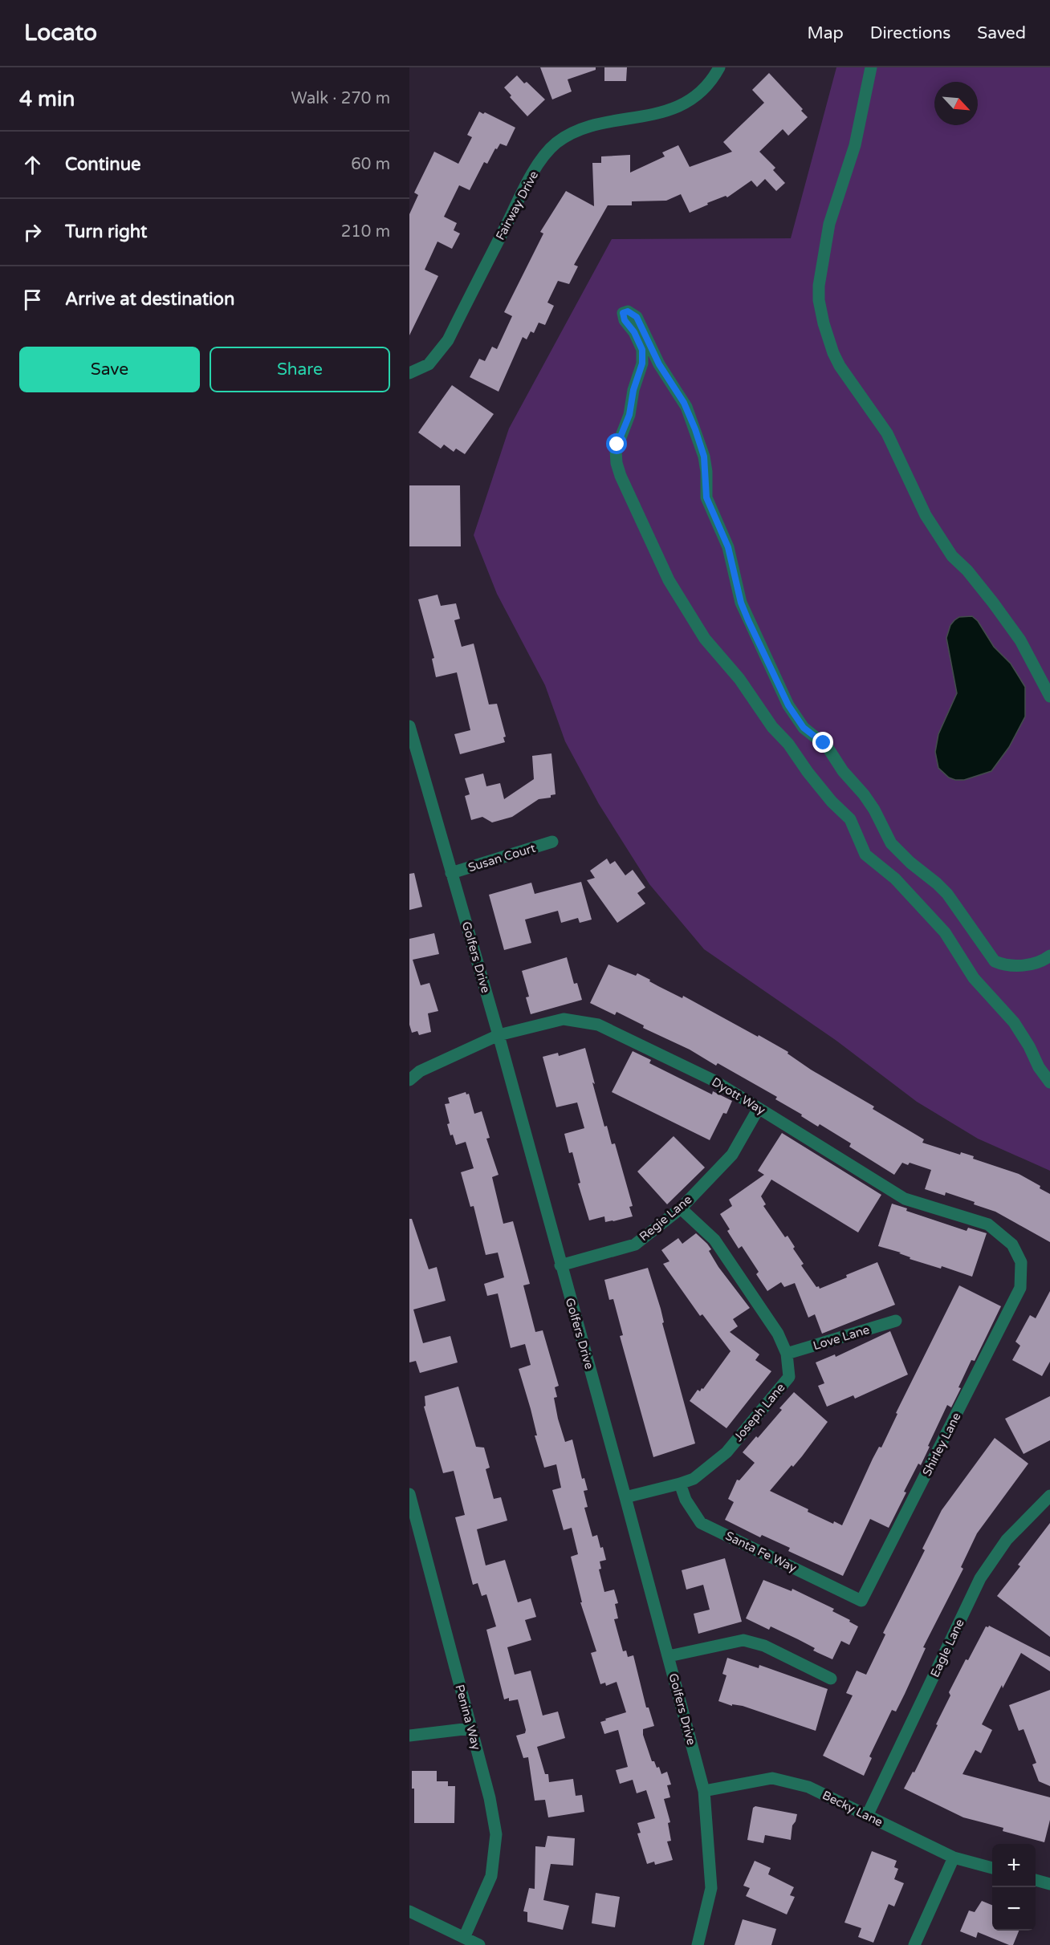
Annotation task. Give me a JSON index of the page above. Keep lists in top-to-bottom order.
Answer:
{
  "streets": {
    "street": [
      "Fairway Drive",
      "Susan Court",
      "Golfers Drive",
      "Dyott Way",
      "Regie Lane",
      "Love Lane",
      "Joseph Lane",
      "Shirley Lane",
      "Santa Fe Way",
      "Eagle Lane",
      "Penina Way",
      "Becky Lane"
    ]
  },
  "crossings": [
    ["Susan Court", "Golfers Drive"],
    ["Golfers Drive", "Dyott Way"],
    ["Golfers Drive", "Regie Lane"],
    ["Golfers Drive", "Joseph Lane"],
    ["Golfers Drive", "Becky Lane"],
    ["Dyott Way", "Regie Lane"],
    ["Dyott Way", "Shirley Lane"],
    ["Regie Lane", "Joseph Lane"],
    ["Love Lane", "Joseph Lane"],
    ["Joseph Lane", "Santa Fe Way"],
    ["Shirley Lane", "Santa Fe Way"],
    ["Eagle Lane", "Becky Lane"]
  ],
  "north": "bottom right",
  "page": {
    "header": "Locato",
    "nav": ["Map", "Directions", "Saved"],
    "heading": ["4 min", "Walk · 270 m"],
    "list": [
      ["Continue", "60 m"],
      ["Turn right", "210 m"],
      "Arrive at destination"
    ],
    "buttons": ["Save", "Share"],
    "map_buttons": ["+", "−"]
  }
}
